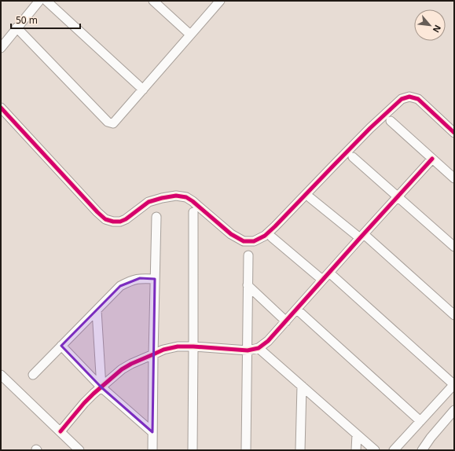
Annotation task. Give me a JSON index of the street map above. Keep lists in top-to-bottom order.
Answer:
{
  "scale_bar": "50 m",
  "north": "bottom right"
}
